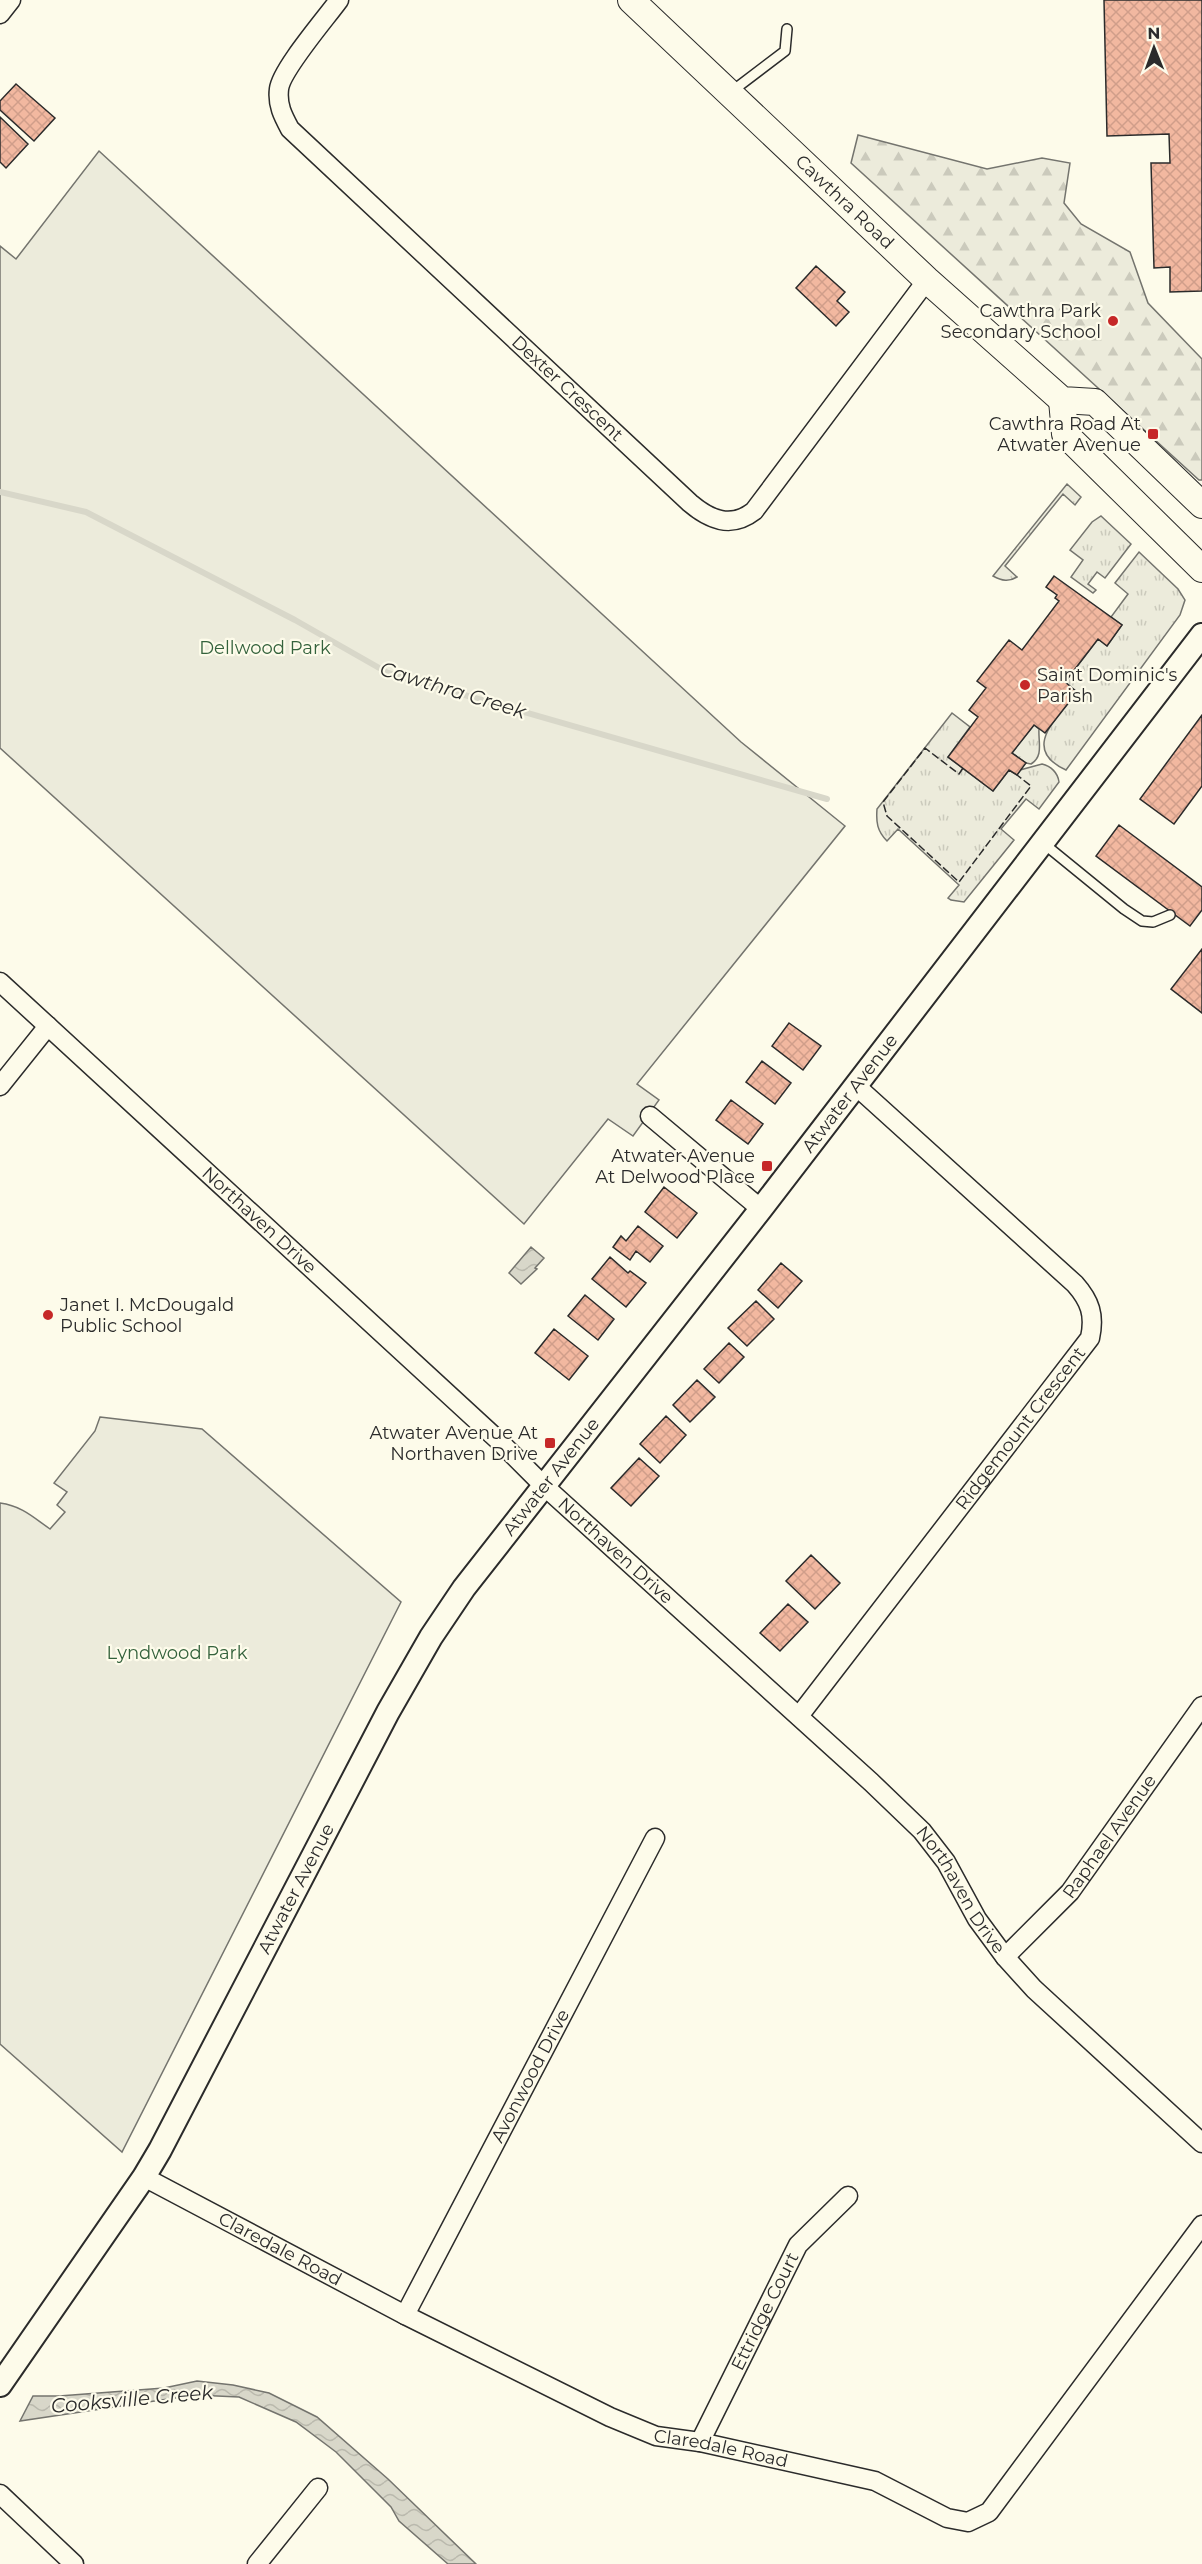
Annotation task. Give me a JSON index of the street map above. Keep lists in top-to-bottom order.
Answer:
{
  "streets": {
    "main road": ["Cawthra Road"],
    "street": [
      "Dexter Crescent",
      "Atwater Avenue",
      "Northaven Drive",
      "Ridgemount Crescent",
      "Raphael Avenue",
      "Avonwood Drive",
      "Claredale Road",
      "Ettridge Court"
    ]
  },
  "crossings": [
    ["Cawthra Road", "Dexter Crescent"],
    ["Atwater Avenue", "Northaven Drive"],
    ["Atwater Avenue", "Ridgemount Crescent"],
    ["Atwater Avenue", "Claredale Road"],
    ["Northaven Drive", "Ridgemount Crescent"],
    ["Northaven Drive", "Raphael Avenue"],
    ["Avonwood Drive", "Claredale Road"],
    ["Claredale Road", "Ettridge Court"]
  ],
  "water": ["Cawthra Creek", "Cooksville Creek"],
  "parks": ["Dellwood Park", "Lyndwood Park"],
  "places": {
    "other": ["Cawthra Park Secondary School", "Saint Dominic's Parish", "Janet I. McDougald Public School"],
    "transit": ["Cawthra Road At Atwater Avenue", "Atwater Avenue At Delwood Place", "Atwater Avenue At Northaven Drive"]
  },
  "north": "top"
}
